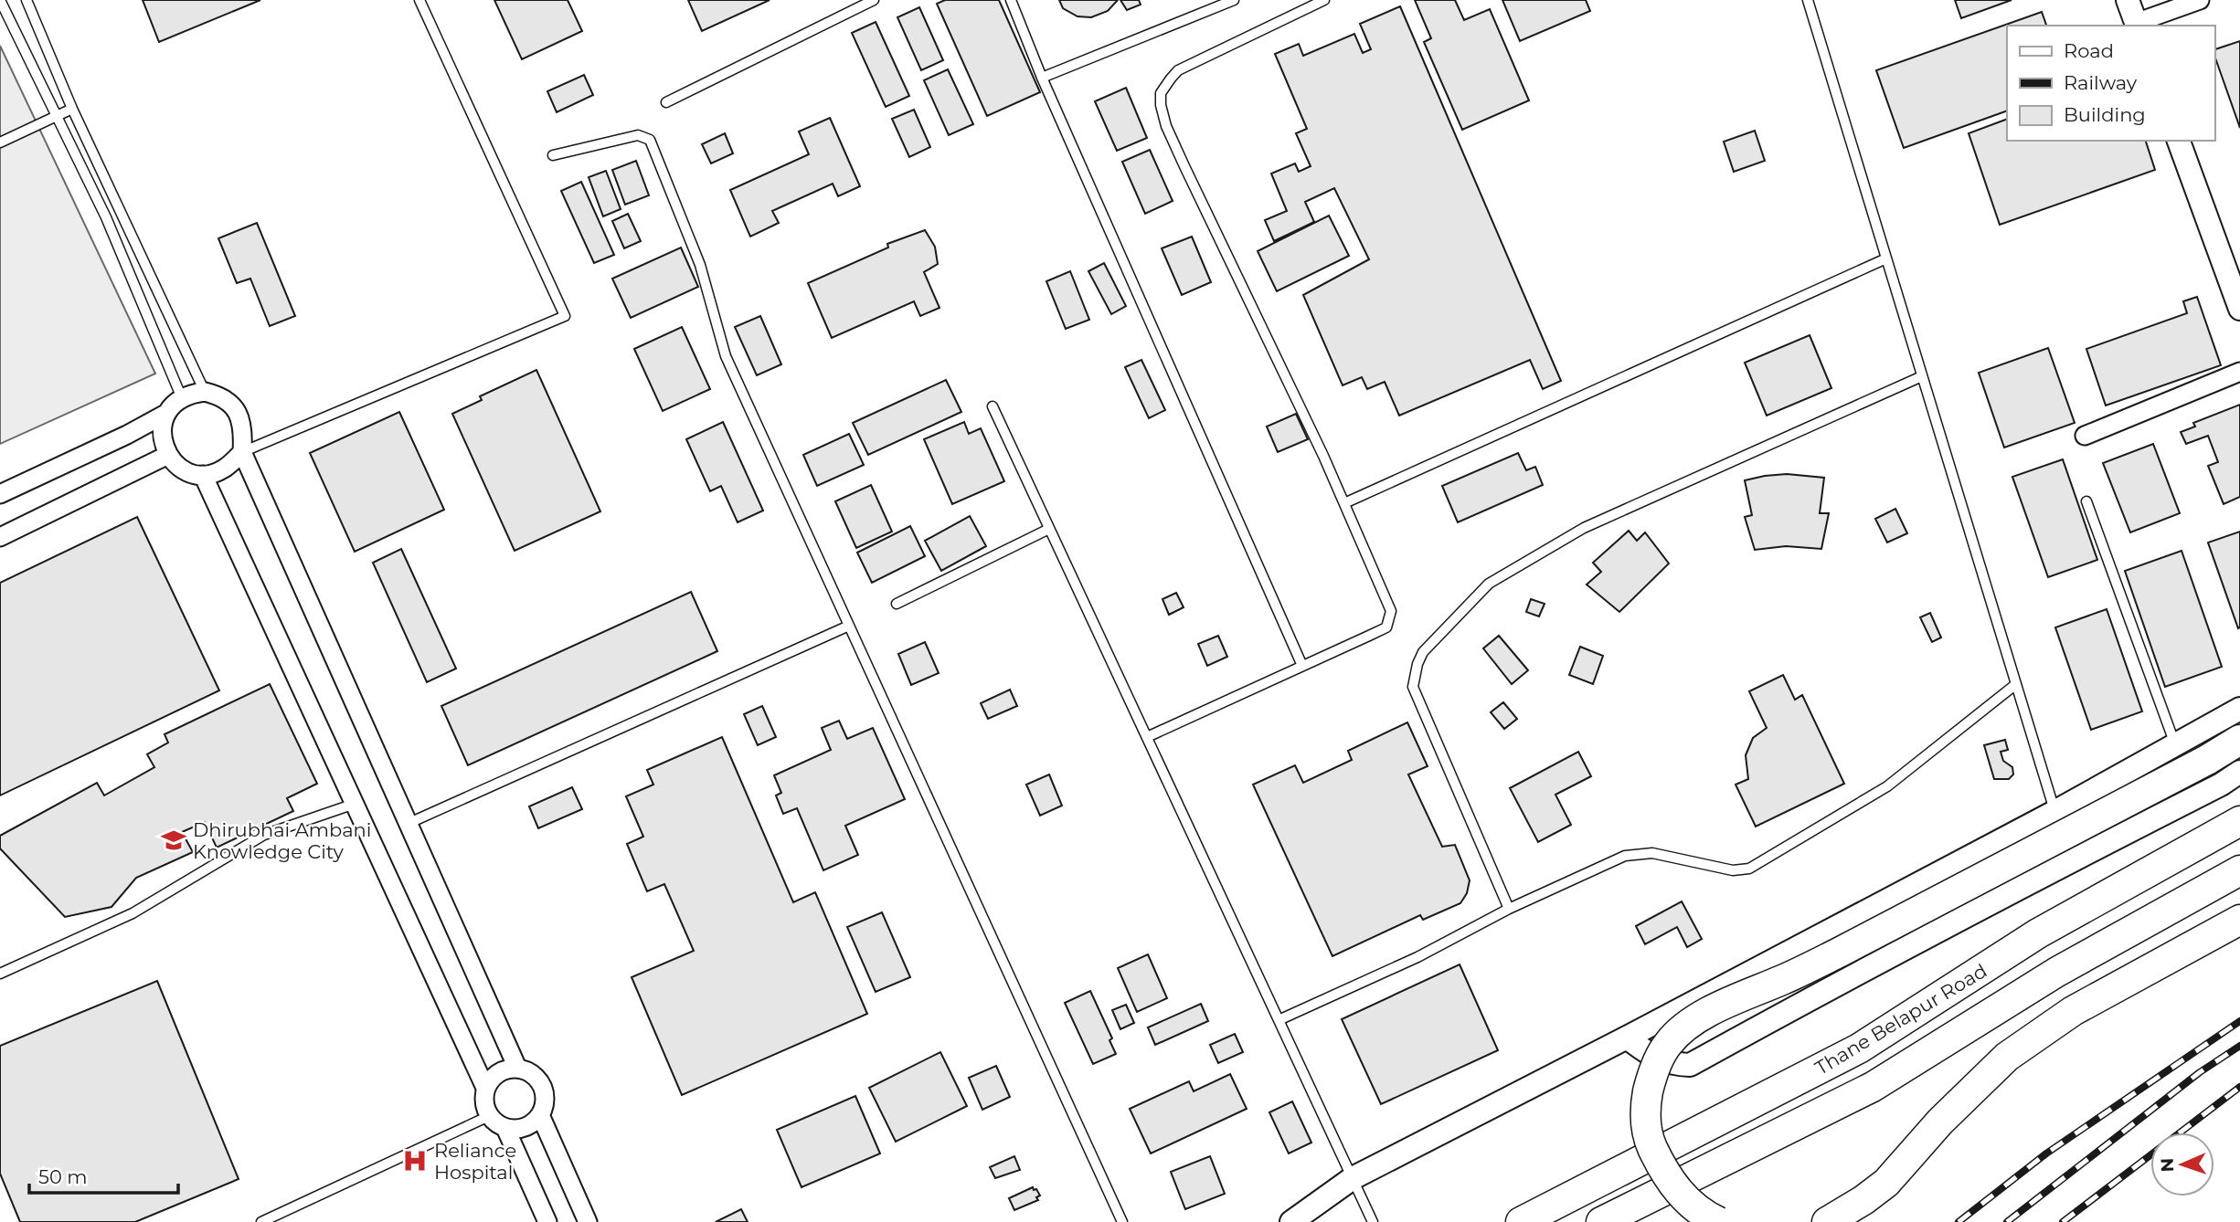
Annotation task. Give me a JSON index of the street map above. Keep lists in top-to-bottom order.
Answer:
{
  "streets": {
    "main road": ["Thane Belapur Road"]
  },
  "places": {
    "school or university": ["Dhirubhai Ambani Knowledge City"],
    "hospital": ["Reliance Hospital"]
  },
  "legend": ["Road", "Railway", "Building"],
  "scale_bar": "50 m",
  "north": "left"
}
